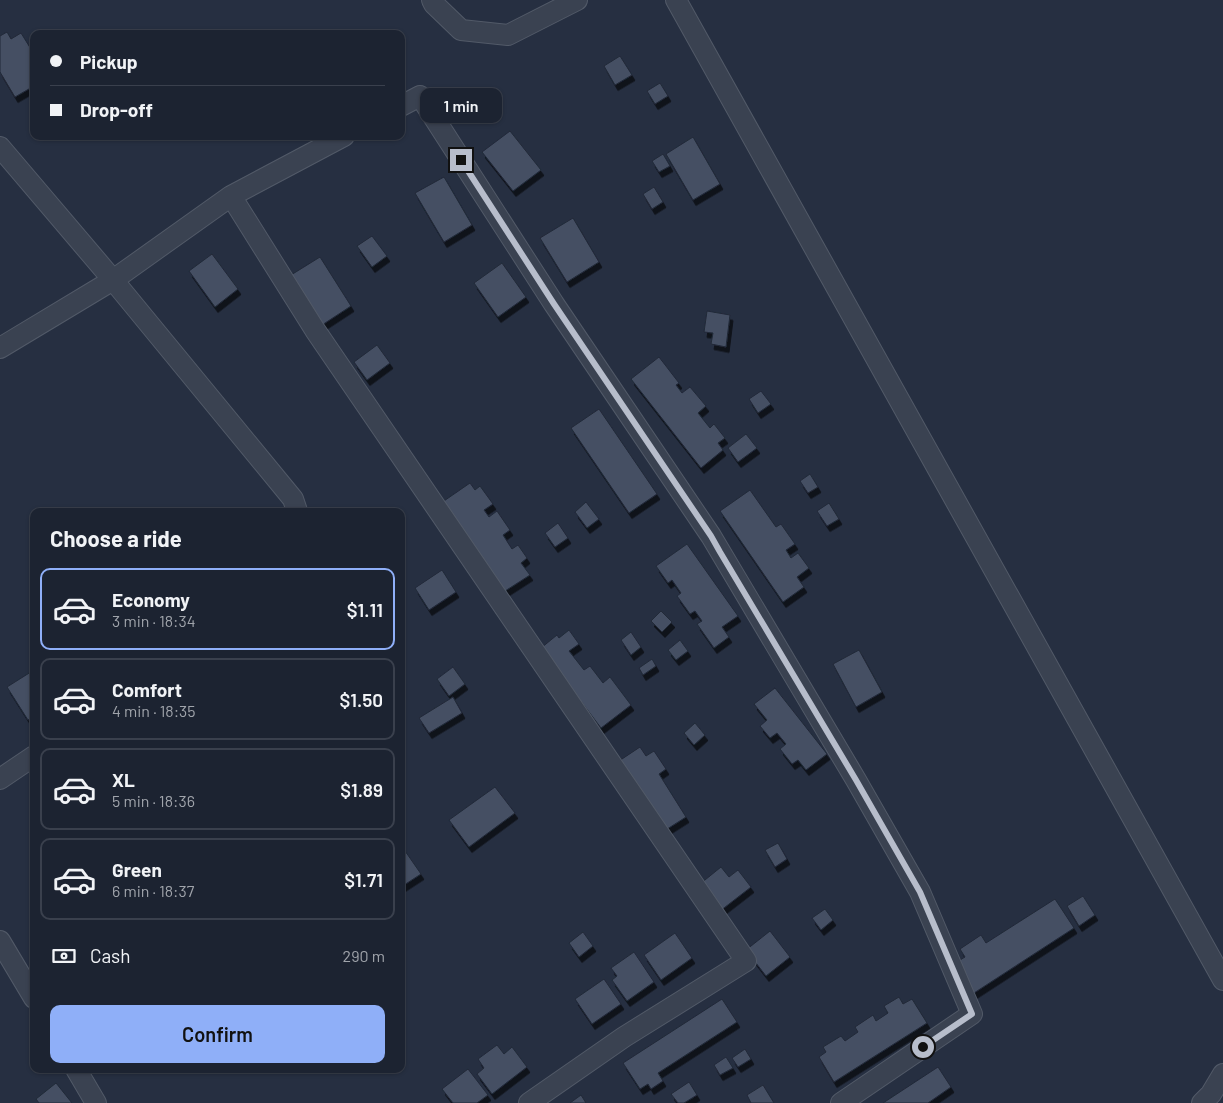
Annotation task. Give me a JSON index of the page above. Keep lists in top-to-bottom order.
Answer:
{
  "page": {
    "banner": ["Pickup", "Drop-off"],
    "bubble": "1 min",
    "heading": "Choose a ride",
    "list": [
      {
        "name": "Economy",
        "note": "3 min · 18:34",
        "value": "$1.11"
      },
      {
        "name": "Comfort",
        "note": "4 min · 18:35",
        "value": "$1.50"
      },
      {
        "name": "XL",
        "note": "5 min · 18:36",
        "value": "$1.89"
      },
      {
        "name": "Green",
        "note": "6 min · 18:37",
        "value": "$1.71"
      }
    ],
    "pay": ["Cash", "290 m"],
    "buttons": "Confirm"
  }
}
